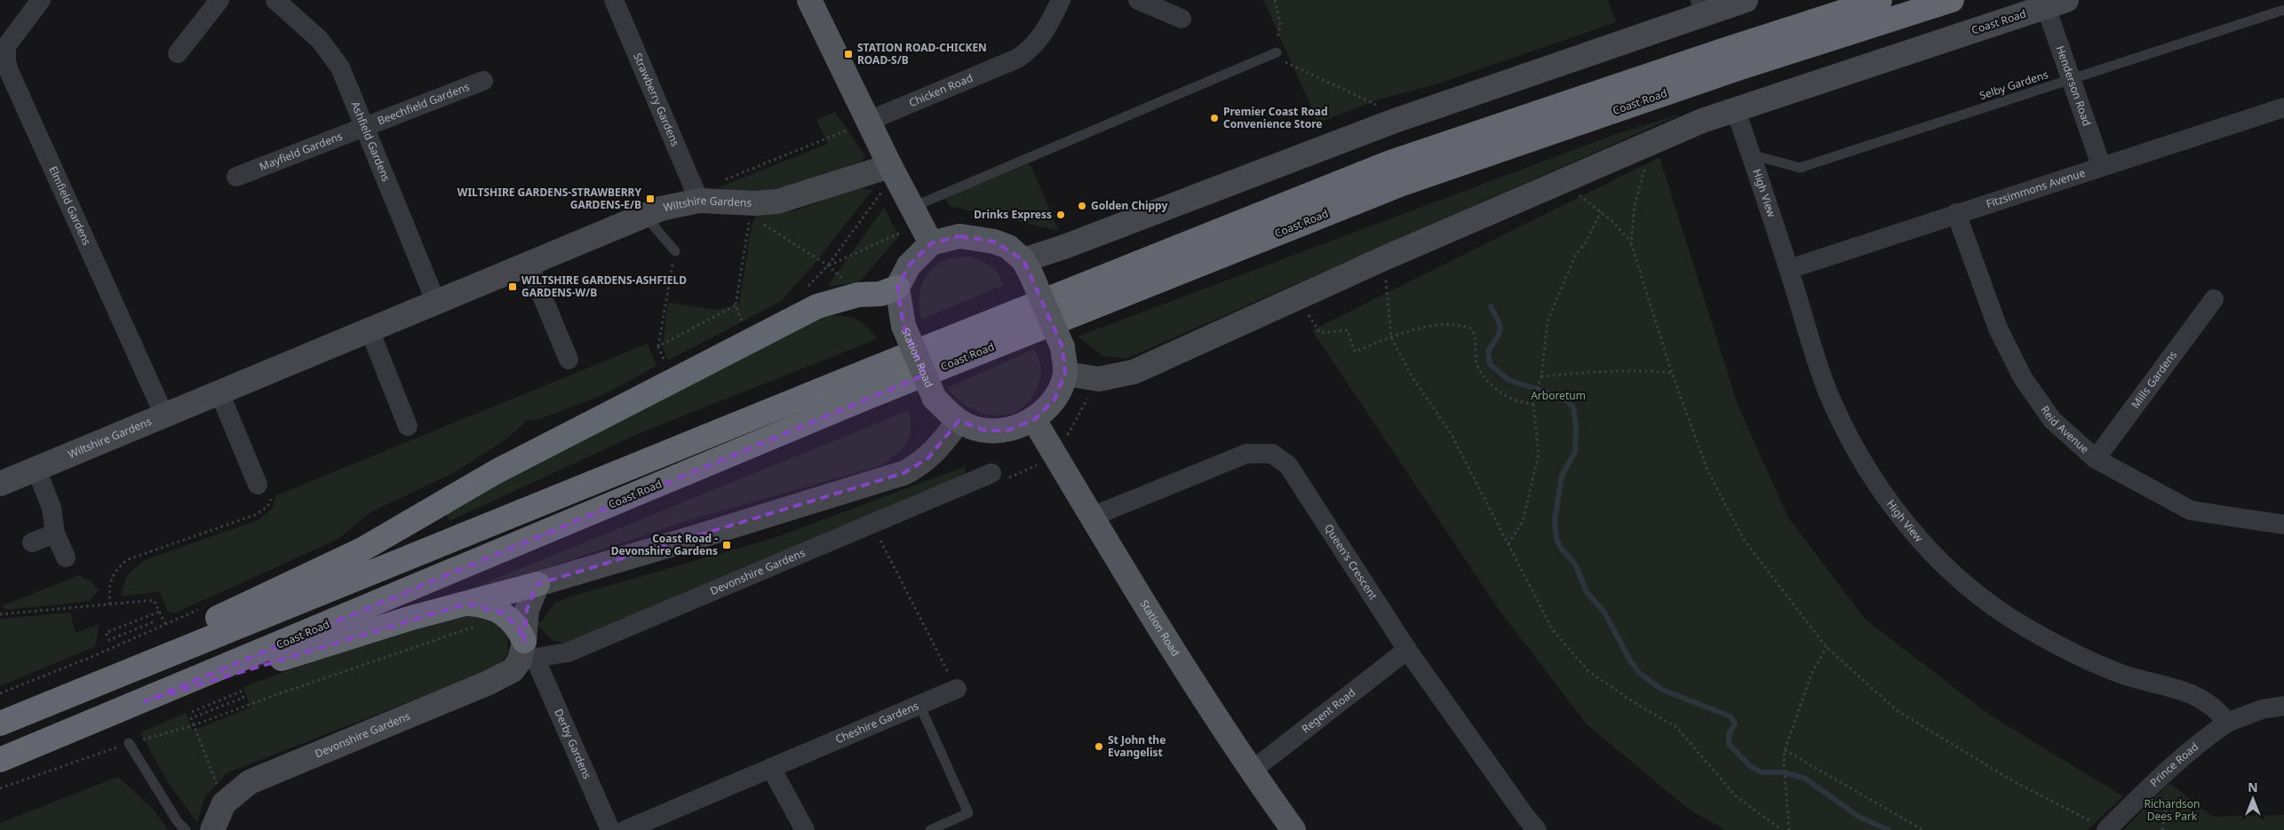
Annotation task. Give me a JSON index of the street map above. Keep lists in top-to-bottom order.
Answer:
{
  "streets": {
    "highway": ["Coast Road"],
    "main road": ["Station Road"],
    "street": [
      "Henderson Road",
      "Chicken Road",
      "Strawberry Gardens",
      "Beechfield Gardens",
      "Ashfield Gardens",
      "Mayfield Gardens",
      "Fitzsimmons Avenue",
      "High View",
      "Elmfield Gardens",
      "Wiltshire Gardens",
      "Mills Gardens",
      "Reid Avenue",
      "Queen's Crescent",
      "Devonshire Gardens",
      "Regent Road",
      "Cheshire Gardens",
      "Derby Gardens",
      "Prince Road"
    ],
    "lane": ["Selby Gardens"]
  },
  "crossings": [
    ["Coast Road", "Henderson Road"],
    ["Coast Road", "High View"],
    ["Coast Road", "Station Road"],
    ["Selby Gardens", "Henderson Road"],
    ["Selby Gardens", "High View"],
    ["Henderson Road", "Fitzsimmons Avenue"],
    ["Strawberry Gardens", "Wiltshire Gardens"],
    ["Beechfield Gardens", "Ashfield Gardens"],
    ["Beechfield Gardens", "Mayfield Gardens"],
    ["Ashfield Gardens", "Mayfield Gardens"],
    ["Ashfield Gardens", "Wiltshire Gardens"],
    ["Fitzsimmons Avenue", "High View"],
    ["Fitzsimmons Avenue", "Reid Avenue"],
    ["High View", "Prince Road"],
    ["Elmfield Gardens", "Wiltshire Gardens"],
    ["Station Road", "Queen's Crescent"],
    ["Station Road", "Regent Road"],
    ["Mills Gardens", "Reid Avenue"],
    ["Queen's Crescent", "Regent Road"],
    ["Devonshire Gardens", "Derby Gardens"]
  ],
  "parks": ["Arboretum", "Richardson Dees Park"],
  "places": {
    "transit": [
      "STATION ROAD-CHICKEN ROAD-S/B",
      "WILTSHIRE GARDENS-STRAWBERRY GARDENS-E/B",
      "WILTSHIRE GARDENS-ASHFIELD GARDENS-W/B",
      "Coast Road - Devonshire Gardens"
    ],
    "other": [
      "Premier Coast Road Convenience Store",
      "Golden Chippy",
      "Drinks Express",
      "St John the Evangelist"
    ]
  },
  "north": "top"
}
